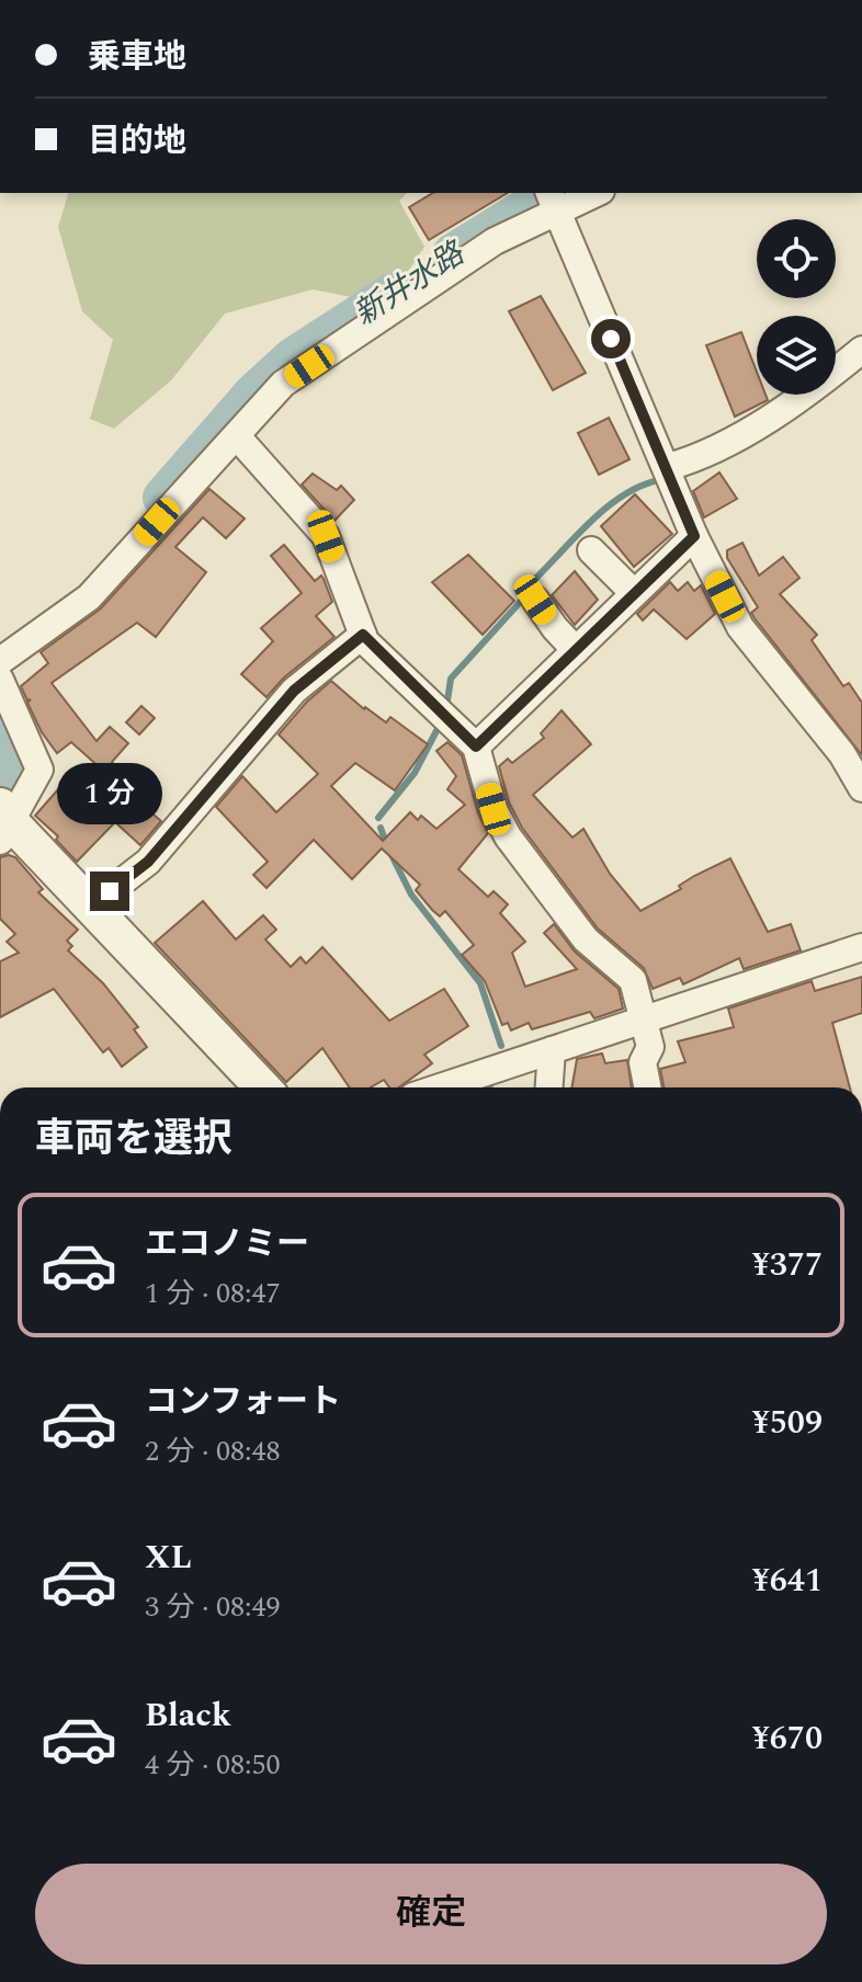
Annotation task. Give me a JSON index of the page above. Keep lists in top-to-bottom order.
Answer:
{
  "water": ["新井水路"],
  "page": {
    "banner": ["乗車地", "目的地"],
    "bubble": "1 分",
    "heading": "車両を選択",
    "list": [
      {
        "name": "エコノミー",
        "note": "1 分 · 08:47",
        "value": "¥377"
      },
      {
        "name": "コンフォート",
        "note": "2 分 · 08:48",
        "value": "¥509"
      },
      {
        "name": "XL",
        "note": "3 分 · 08:49",
        "value": "¥641"
      },
      {
        "name": "Black",
        "note": "4 分 · 08:50",
        "value": "¥670"
      }
    ],
    "buttons": "確定"
  }
}
